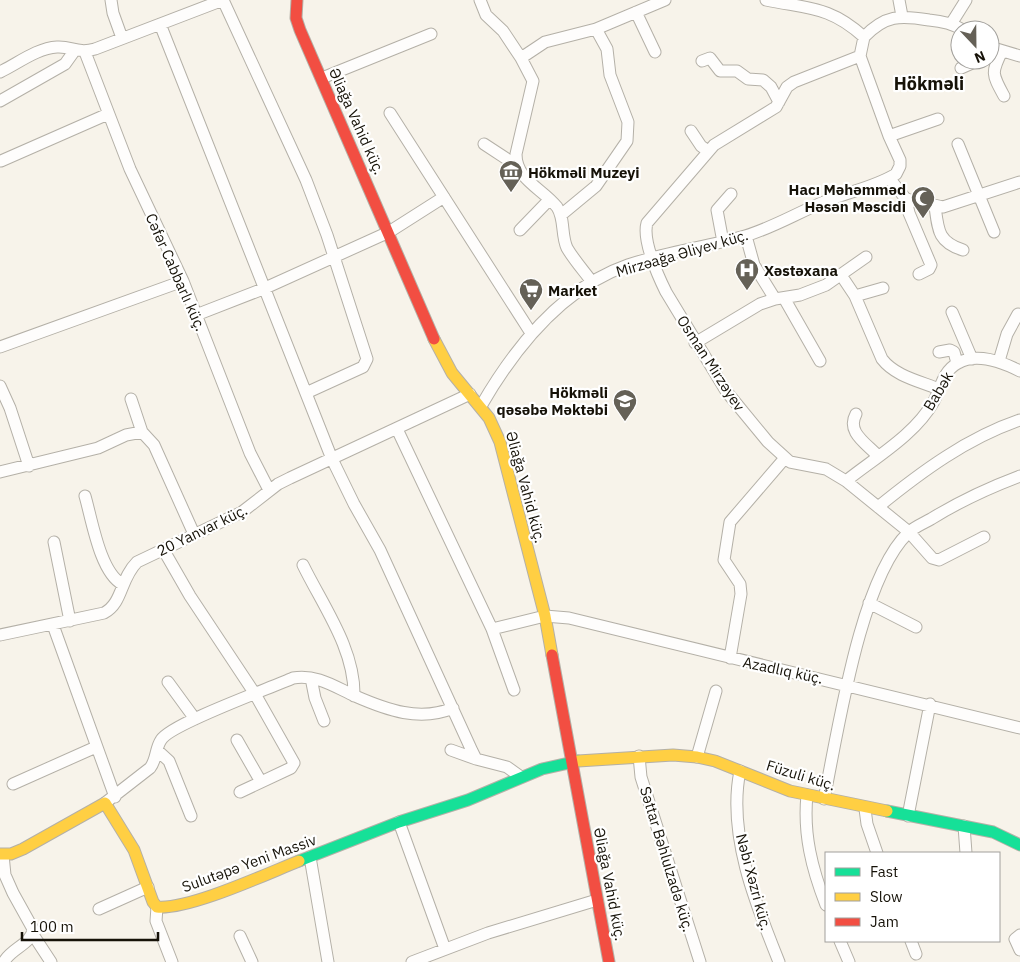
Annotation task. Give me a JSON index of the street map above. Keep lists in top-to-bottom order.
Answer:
{
  "streets": {
    "street": [
      "Əliağa Vahid küç.",
      "Mirzəağa Əliyev küç.",
      "Cəfər Cabbarlı küç.",
      "Osman Mirzəyev",
      "Babək",
      "20 Yanvar küç.",
      "Azadlıq küç.",
      "Füzuli küç.",
      "Səttar Bəhlulzadə küç.",
      "Sulutəpə Yeni Massiv",
      "Nəbi Xəzri küç."
    ]
  },
  "crossings": [
    ["Əliağa Vahid küç.", "Mirzəağa Əliyev küç."],
    ["Əliağa Vahid küç.", "20 Yanvar küç."],
    ["Əliağa Vahid küç.", "Azadlıq küç."],
    ["Əliağa Vahid küç.", "Füzuli küç."],
    ["Əliağa Vahid küç.", "Sulutəpə Yeni Massiv"],
    ["Mirzəağa Əliyev küç.", "Osman Mirzəyev"],
    ["Cəfər Cabbarlı küç.", "20 Yanvar küç."],
    ["Osman Mirzəyev", "Babək"],
    ["Füzuli küç.", "Səttar Bəhlulzadə küç."],
    ["Füzuli küç.", "Sulutəpə Yeni Massiv"],
    ["Füzuli küç.", "Nəbi Xəzri küç."]
  ],
  "districts": ["Hökməli"],
  "places": {
    "museum": ["Hökməli Muzeyi"],
    "mosque": ["Hacı Məhəmməd Həsən Məscidi"],
    "hospital": ["Xəstəxana"],
    "supermarket": ["Market"],
    "school or university": ["Hökməli qəsəbə Məktəbi"]
  },
  "legend": ["Fast", "Slow", "Jam"],
  "scale_bar": "100 m",
  "north": "bottom"
}
